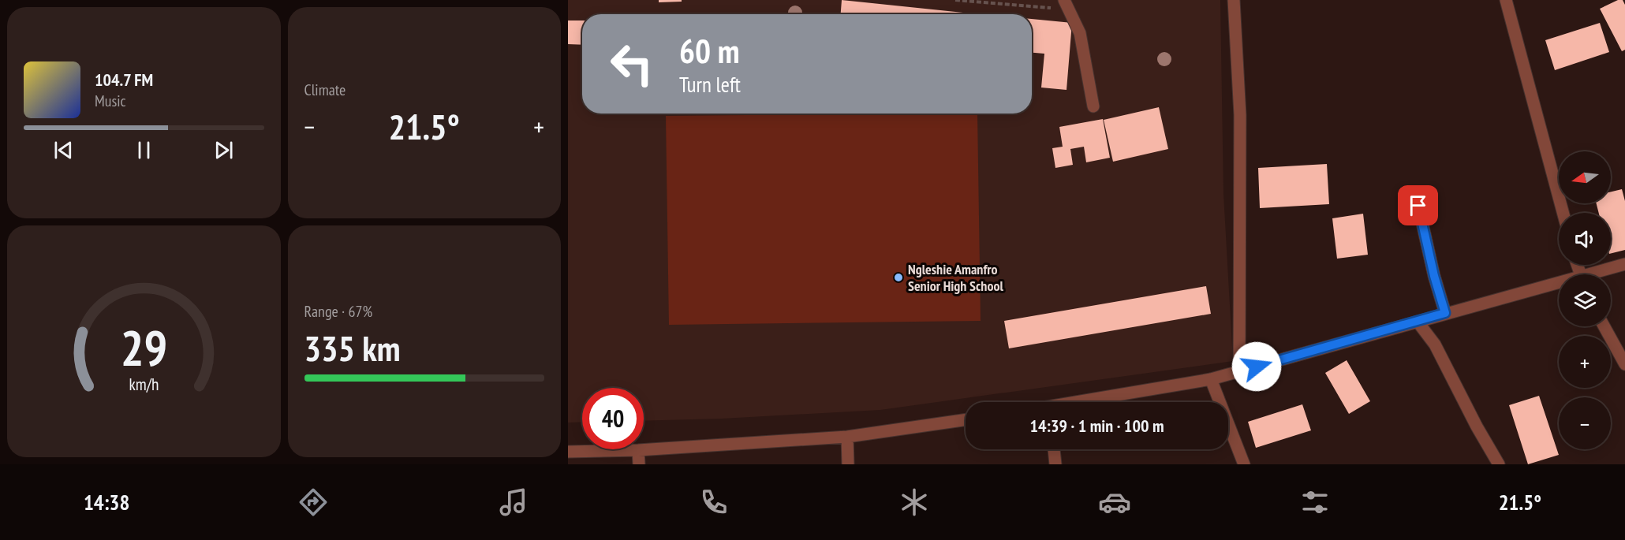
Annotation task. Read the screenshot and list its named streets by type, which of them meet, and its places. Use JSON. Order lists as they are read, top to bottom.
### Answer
{
  "places": ["Ngleshie Amanfro Senior High School"],
  "north": "left",
  "page": {
    "tile": [
      "Climate",
      ["Range · 67%", "335 km"]
    ],
    "turn": ["60 m", "Turn left"],
    "song": ["104.7 FM", "Music"],
    "heat": ["−", "21.5°", "+"],
    "map_buttons": ["+", "−"],
    "limit": "40",
    "trip": "14:39 · 1 min · 100 m",
    "tabs": ["14:38", "21.5°"],
    "gauge": ["29", "km/h"]
  }
}
